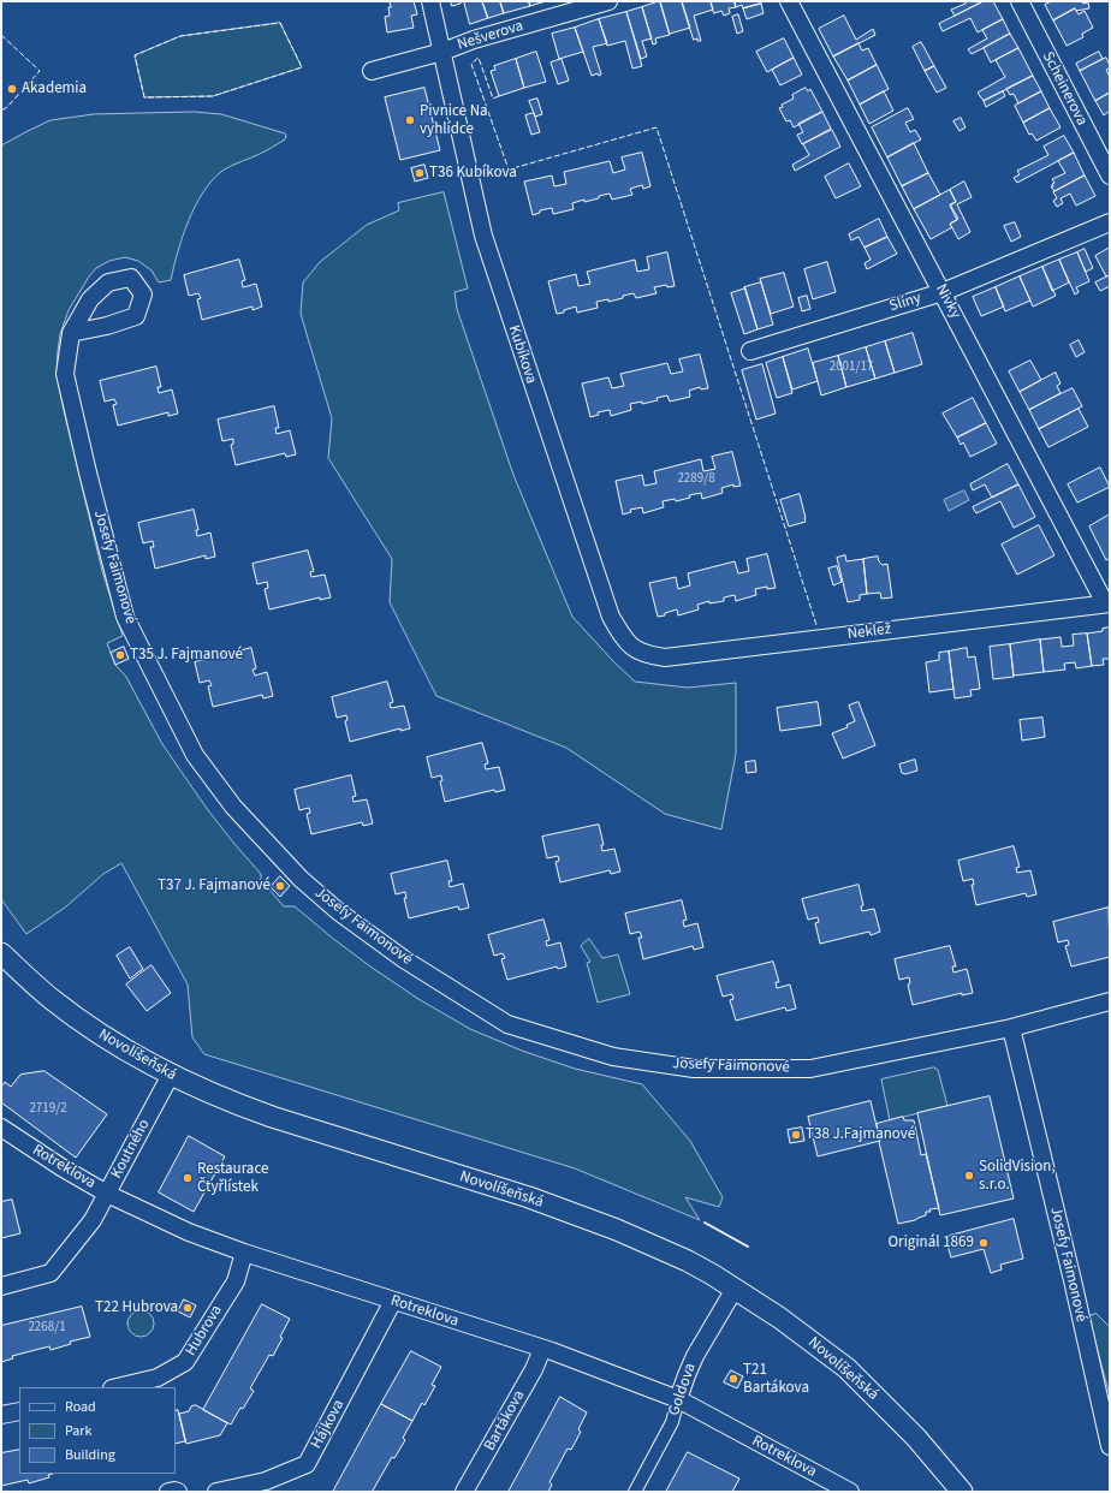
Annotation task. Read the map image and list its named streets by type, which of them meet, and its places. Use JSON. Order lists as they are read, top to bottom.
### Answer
{
  "streets": {
    "street": [
      "Nešverova",
      "Scheinerova",
      "Nivky",
      "Slíny",
      "Kubíkova",
      "Josefy Faimonové",
      "Neklež",
      "Novolíšeňská",
      "Koutného",
      "Rotreklova",
      "Hubrova",
      "Goldova",
      "Bartákova",
      "Hájkova"
    ]
  },
  "crossings": [
    ["Nešverova", "Kubíkova"],
    ["Nivky", "Slíny"],
    ["Nivky", "Neklež"],
    ["Kubíkova", "Neklež"],
    ["Novolíšeňská", "Koutného"],
    ["Novolíšeňská", "Goldova"],
    ["Koutného", "Rotreklova"],
    ["Rotreklova", "Hubrova"],
    ["Rotreklova", "Goldova"],
    ["Rotreklova", "Bartákova"],
    ["Rotreklova", "Hájkova"]
  ],
  "places": [
    "Akademia",
    "Pivnice Na vyhlídce",
    "T36 Kubíkova",
    "T35 J. Fajmanové",
    "T37 J. Fajmanové",
    "T38 J.Fajmanové",
    "SolidVision, s.r.o.",
    "Restaurace Čtyřlístek",
    "Originál 1869",
    "T22 Hubrova",
    "T21 Bartákova"
  ],
  "house_numbers": [
    "2001/17",
    "2289/8",
    "2719/2",
    "2268/1"
  ],
  "legend": ["Road", "Park", "Building"]
}
